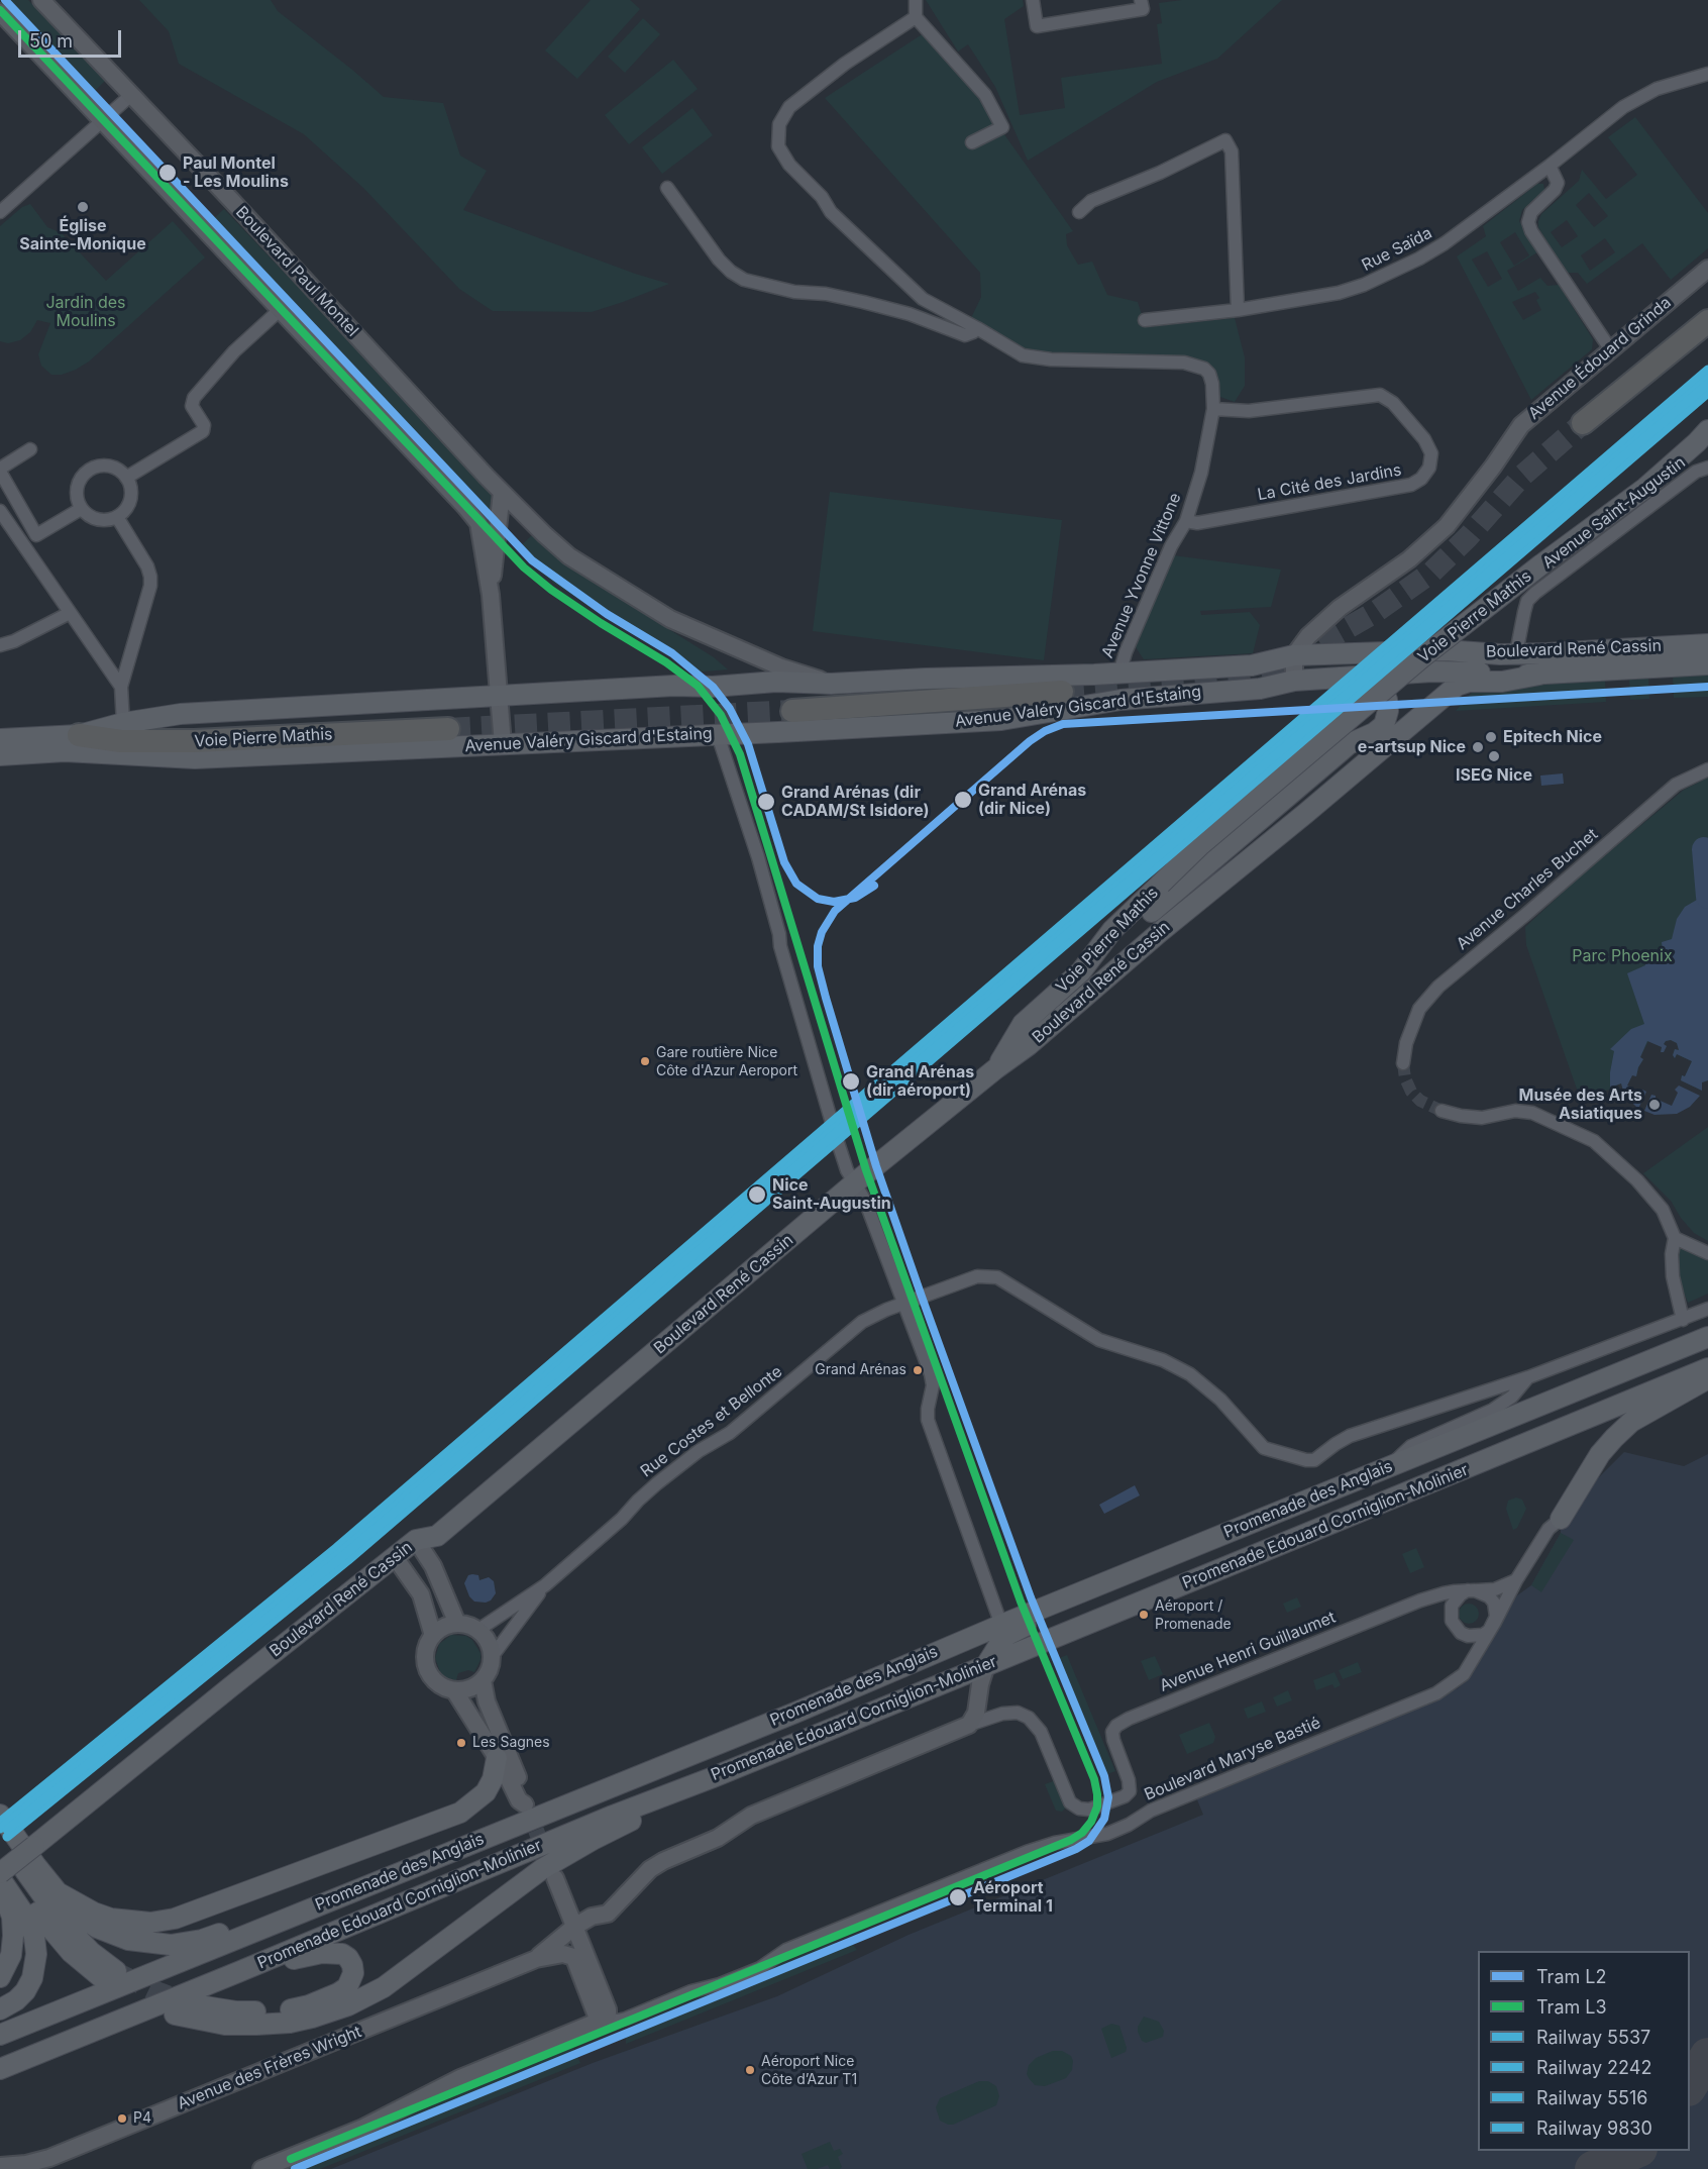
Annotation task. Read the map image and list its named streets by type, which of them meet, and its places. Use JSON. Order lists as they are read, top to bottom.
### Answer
{
  "streets": {
    "highway": ["Voie Pierre Mathis"],
    "main road": [
      "Boulevard Paul Montel",
      "Avenue Édouard Grinda",
      "Boulevard René Cassin",
      "Avenue Valéry Giscard d'Estaing",
      "Promenade des Anglais",
      "Promenade Edouard Corniglion-Molinier",
      "Avenue des Frères Wright"
    ],
    "street": [
      "Rue Saïda",
      "La Cité des Jardins",
      "Avenue Saint-Augustin",
      "Avenue Yvonne Vittone",
      "Avenue Charles Buchet",
      "Rue Costes et Bellonte",
      "Avenue Henri Guillaumet",
      "Boulevard Maryse Bastié"
    ]
  },
  "crossings": [
    ["Boulevard Paul Montel", "Avenue Valéry Giscard d'Estaing"],
    ["Avenue Édouard Grinda", "Boulevard René Cassin"],
    ["Avenue Édouard Grinda", "Avenue Valéry Giscard d'Estaing"],
    ["La Cité des Jardins", "Avenue Yvonne Vittone"],
    ["Avenue Saint-Augustin", "Boulevard René Cassin"],
    ["Avenue Yvonne Vittone", "Avenue Valéry Giscard d'Estaing"],
    ["Voie Pierre Mathis", "Boulevard René Cassin"],
    ["Voie Pierre Mathis", "Avenue Valéry Giscard d'Estaing"],
    ["Boulevard René Cassin", "Avenue Valéry Giscard d'Estaing"],
    ["Avenue Henri Guillaumet", "Boulevard Maryse Bastié"],
    ["Avenue Henri Guillaumet", "Avenue des Frères Wright"]
  ],
  "parks": ["Jardin des Moulins", "Parc Phoenix"],
  "places": [
    "Paul Montel - Les Moulins",
    "Église Sainte-Monique",
    "Epitech Nice",
    "e-artsup Nice",
    "ISEG Nice",
    "Grand Arénas (dir Nice)",
    "Grand Arénas (dir CADAM/St Isidore)",
    "Gare routière Nice Côte d'Azur Aeroport",
    "Grand Arénas (dir aéroport)",
    "Musée des Arts Asiatiques",
    "Nice Saint-Augustin",
    "Grand Arénas",
    "Aéroport / Promenade",
    "Les Sagnes",
    "Aéroport Terminal 1",
    "Aéroport Nice Côte d’Azur T1",
    "P4"
  ],
  "lines": [
    "tram line L2",
    "tram line L3",
    "rail line 5537",
    "rail line 2242",
    "rail line 9830",
    "rail line 5516"
  ],
  "legend": [
    "Tram L2",
    "Tram L3",
    "Railway 5537",
    "Railway 2242",
    "Railway 5516",
    "Railway 9830"
  ],
  "scale_bar": "50 m"
}
